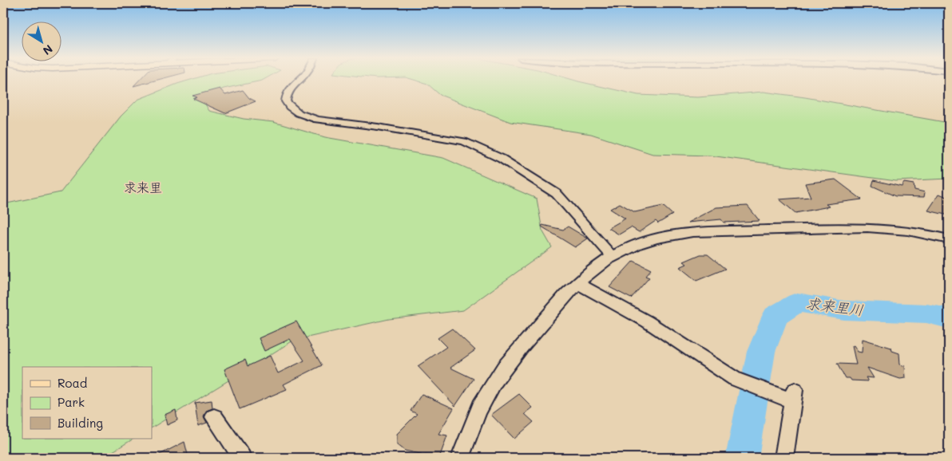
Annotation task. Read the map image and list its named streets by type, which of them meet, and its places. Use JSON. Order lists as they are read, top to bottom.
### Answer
{
  "districts": ["求来里"],
  "water": ["求来里川"],
  "legend": ["Road", "Park", "Building"],
  "north": "bottom right"
}
